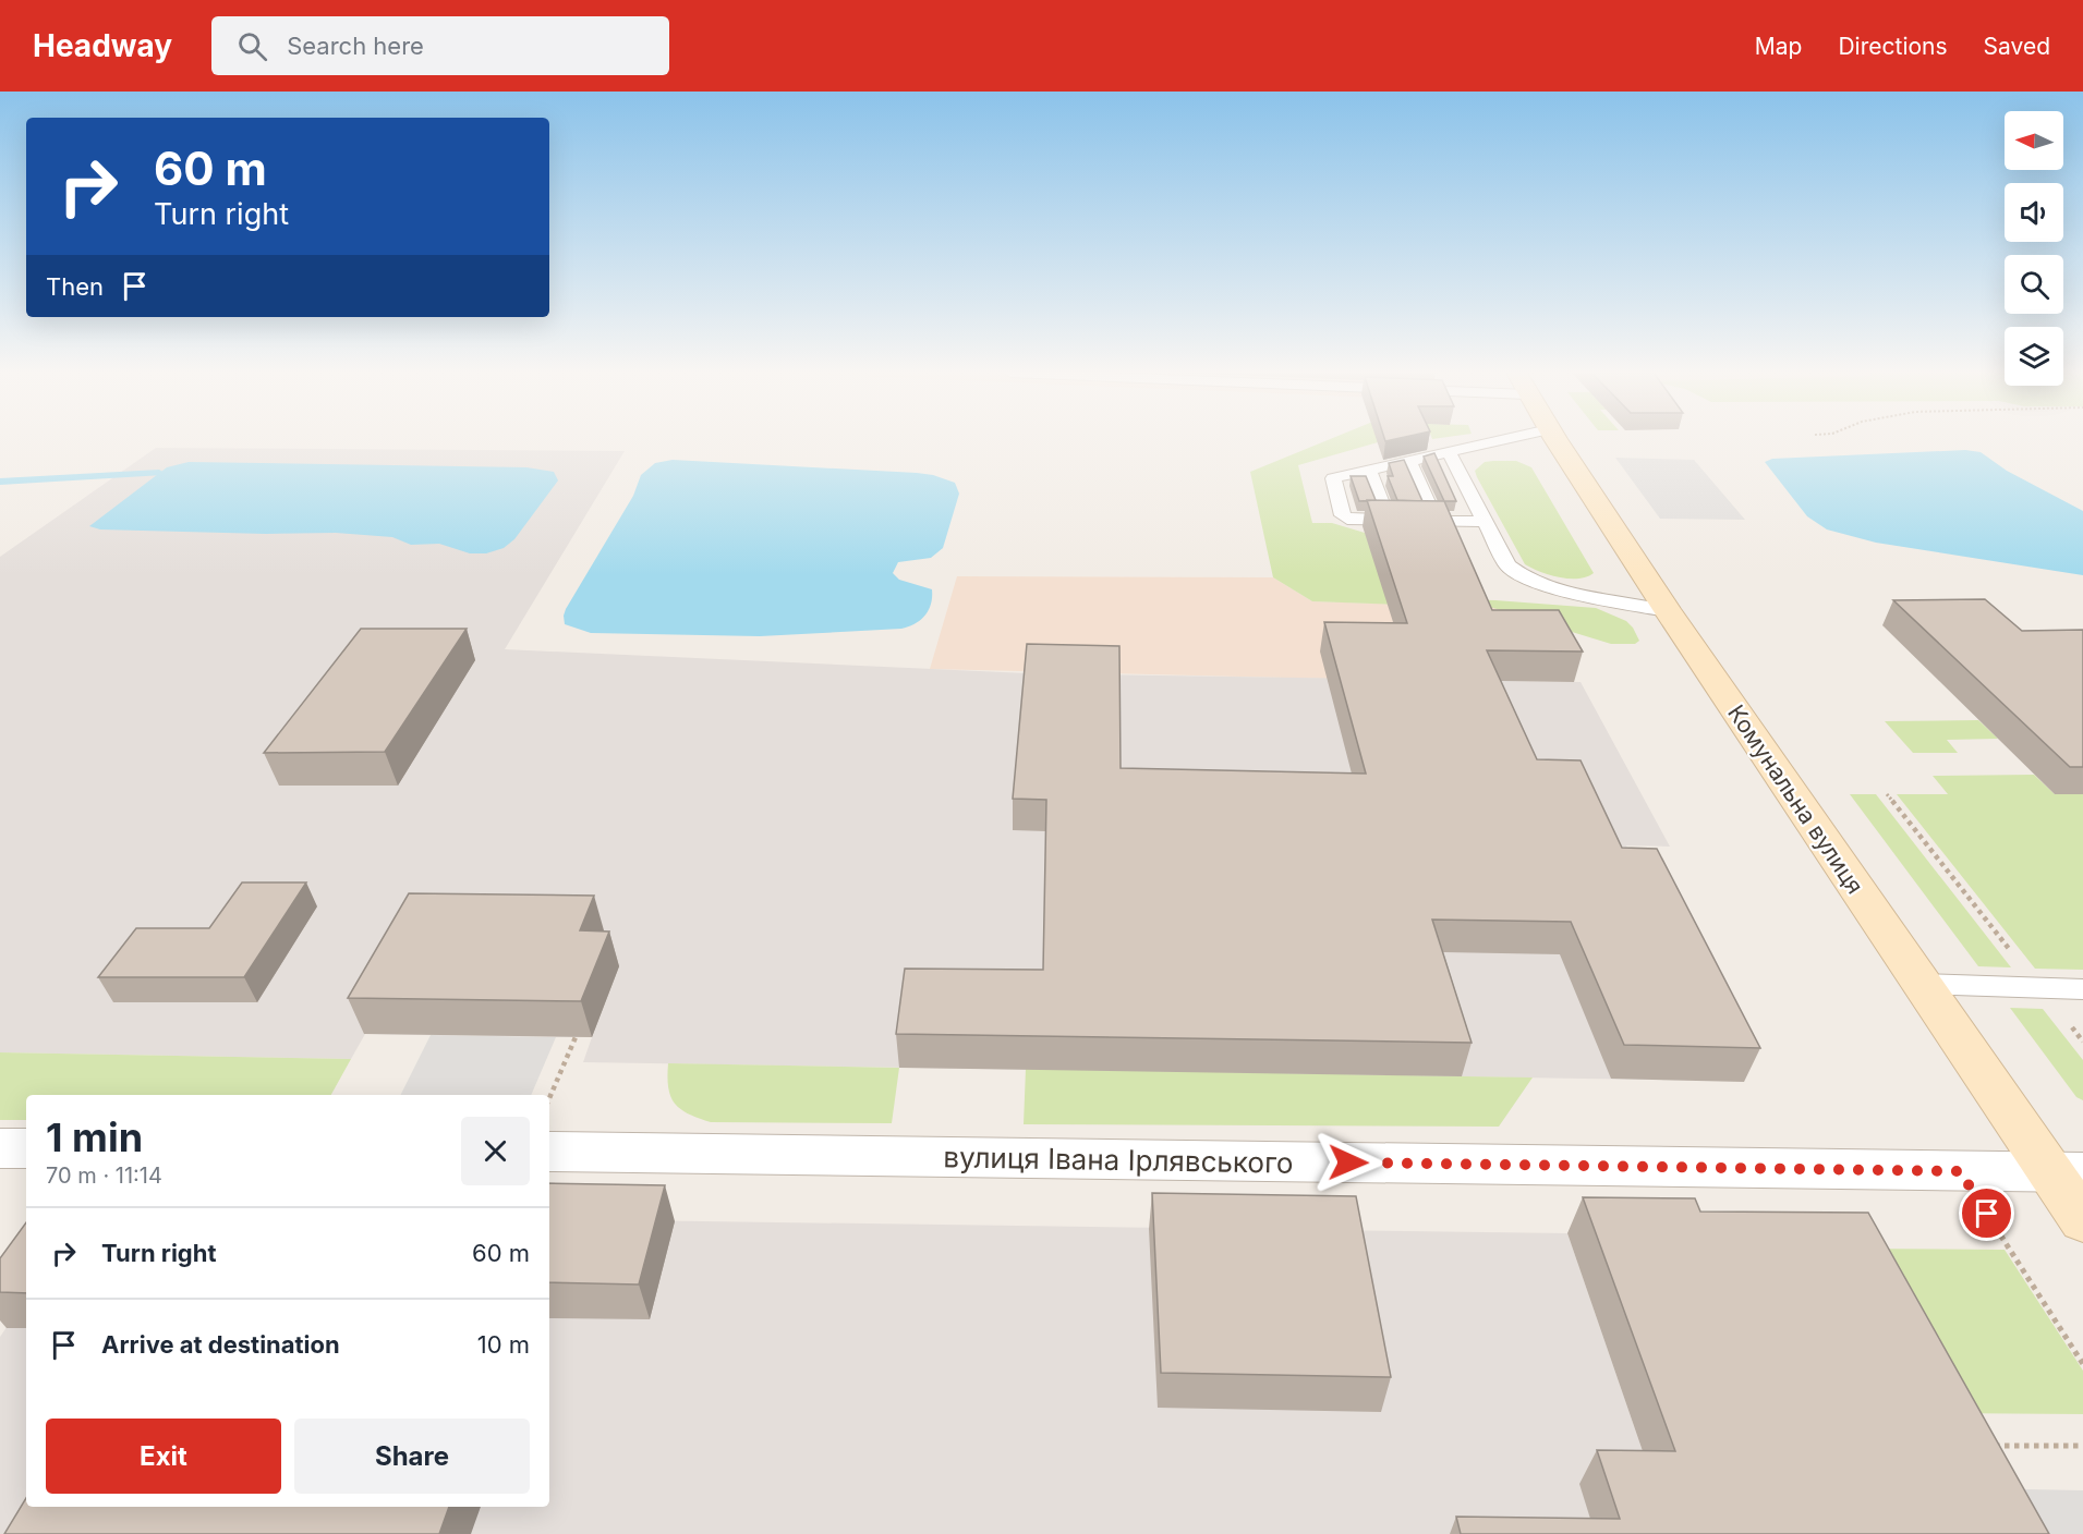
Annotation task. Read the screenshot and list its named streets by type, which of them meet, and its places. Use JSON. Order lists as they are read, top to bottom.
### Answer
{
  "streets": {
    "main road": ["Комунальна вулиця"],
    "street": ["вулиця Івана Ірлявського"]
  },
  "crossings": [
    ["Комунальна вулиця", "вулиця Івана Ірлявського"]
  ],
  "north": "left",
  "page": {
    "header": "Headway",
    "search": "Search here",
    "nav": ["Map", "Directions", "Saved"],
    "turn": ["60 m", "Turn right"],
    "then": "Then",
    "heading": ["1 min", "70 m · 11:14"],
    "list": [
      {
        "name": "Turn right",
        "value": "60 m"
      },
      {
        "name": "Arrive at destination",
        "value": "10 m"
      }
    ],
    "buttons": ["Exit", "Share"]
  }
}
